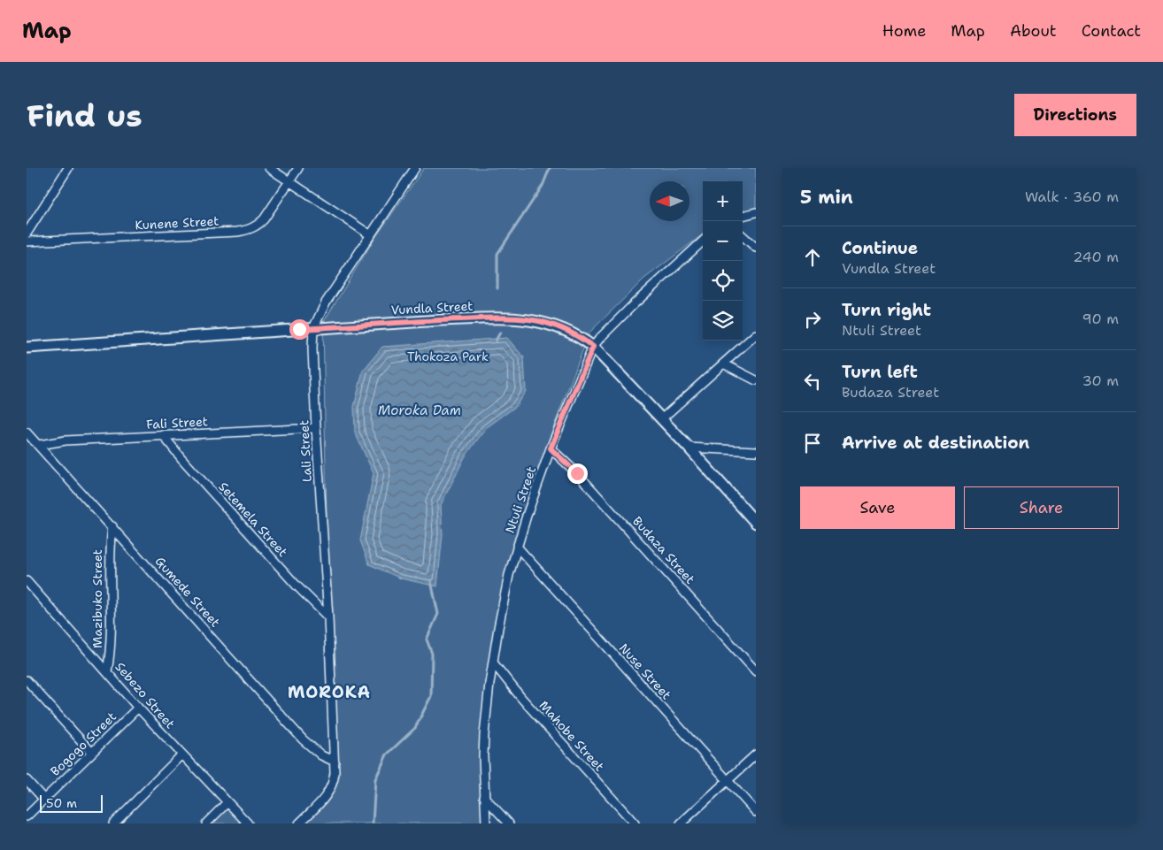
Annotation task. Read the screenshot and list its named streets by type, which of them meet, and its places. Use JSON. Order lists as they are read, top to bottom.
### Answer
{
  "streets": {
    "street": [
      "Kunene Street",
      "Vundla Street",
      "Fali Street",
      "Lali Street",
      "Ntuli Street",
      "Setemela Street",
      "Budaza Street",
      "Gumede Street",
      "Mazibuko Street",
      "Nuse Street",
      "Sebezo Street",
      "Mahobe Street",
      "Bogogo Street"
    ]
  },
  "crossings": [
    ["Vundla Street", "Lali Street"],
    ["Vundla Street", "Ntuli Street"],
    ["Fali Street", "Lali Street"],
    ["Fali Street", "Setemela Street"],
    ["Fali Street", "Gumede Street"],
    ["Lali Street", "Setemela Street"],
    ["Lali Street", "Gumede Street"],
    ["Ntuli Street", "Budaza Street"],
    ["Ntuli Street", "Nuse Street"],
    ["Ntuli Street", "Mahobe Street"],
    ["Gumede Street", "Mazibuko Street"],
    ["Mazibuko Street", "Sebezo Street"],
    ["Sebezo Street", "Bogogo Street"]
  ],
  "districts": ["MOROKA"],
  "water": ["Moroka Dam"],
  "parks": ["Thokoza Park"],
  "scale_bar": "50 m",
  "north": "left",
  "page": {
    "header": "Map",
    "nav": [
      "Home",
      "Map",
      "About",
      "Contact"
    ],
    "buttons": [
      "Directions",
      ["Save", "Share"]
    ],
    "title": "Find us",
    "heading": ["5 min", "Walk · 360 m"],
    "map_buttons": ["+", "−"],
    "list": [
      ["Continue", "Vundla Street", "240 m"],
      ["Turn right", "Ntuli Street", "90 m"],
      ["Turn left", "Budaza Street", "30 m"],
      "Arrive at destination"
    ],
    "scale": "50 m"
  }
}
